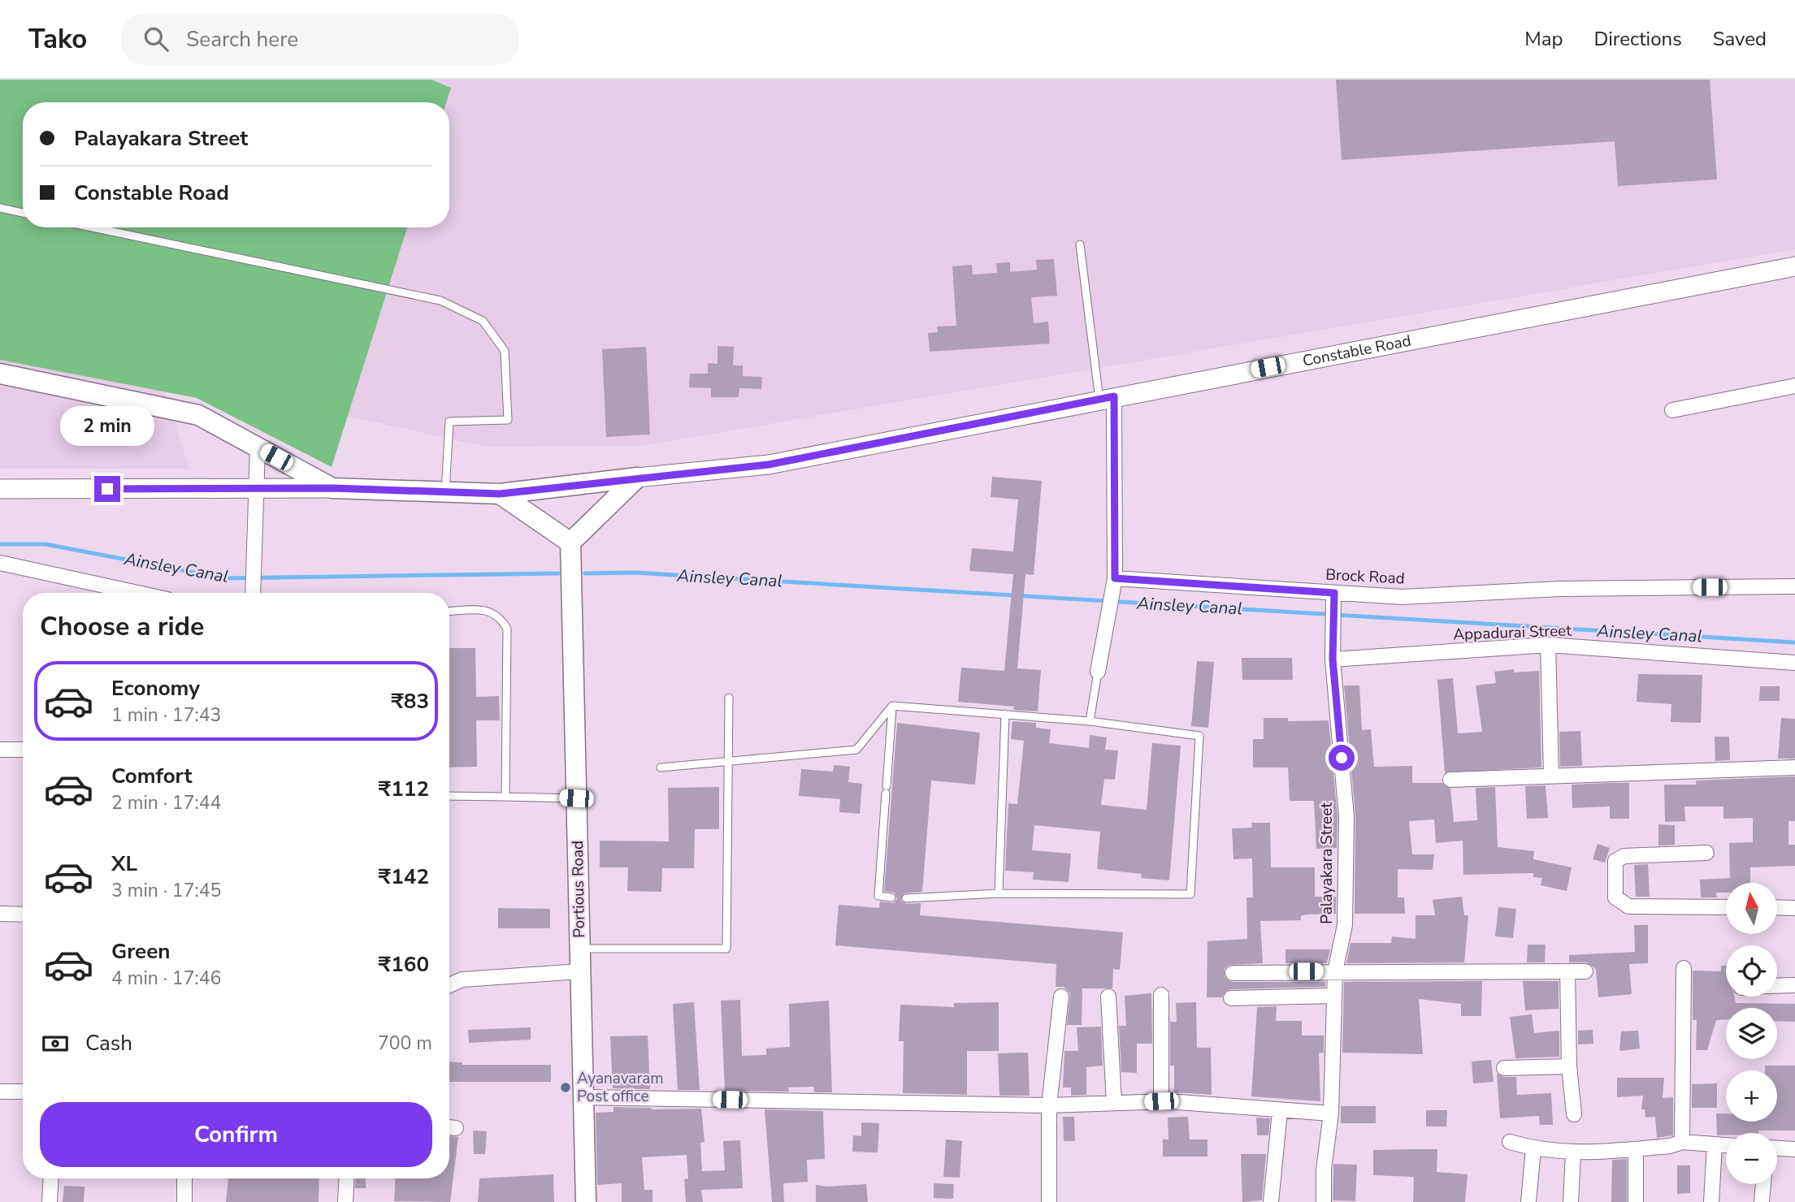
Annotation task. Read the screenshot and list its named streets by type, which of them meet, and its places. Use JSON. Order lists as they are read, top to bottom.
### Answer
{
  "streets": {
    "main road": ["Constable Road", "Portious Road"],
    "street": ["Brock Road", "Appadurai Street", "Palayakara Street"]
  },
  "crossings": [
    ["Brock Road", "Palayakara Street"],
    ["Appadurai Street", "Palayakara Street"]
  ],
  "water": ["Ainsley Canal"],
  "places": ["Ayanavaram Post office"],
  "north": "top",
  "page": {
    "header": "Tako",
    "search": "Search here",
    "nav": ["Map", "Directions", "Saved"],
    "banner": ["Palayakara Street", "Constable Road"],
    "bubble": "2 min",
    "heading": "Choose a ride",
    "list": [
      {
        "name": "Economy",
        "note": "1 min · 17:43",
        "value": "₹83"
      },
      {
        "name": "Comfort",
        "note": "2 min · 17:44",
        "value": "₹112"
      },
      {
        "name": "XL",
        "note": "3 min · 17:45",
        "value": "₹142"
      },
      {
        "name": "Green",
        "note": "4 min · 17:46",
        "value": "₹160"
      }
    ],
    "map_buttons": ["+", "−"],
    "pay": ["Cash", "700 m"],
    "buttons": "Confirm"
  }
}
